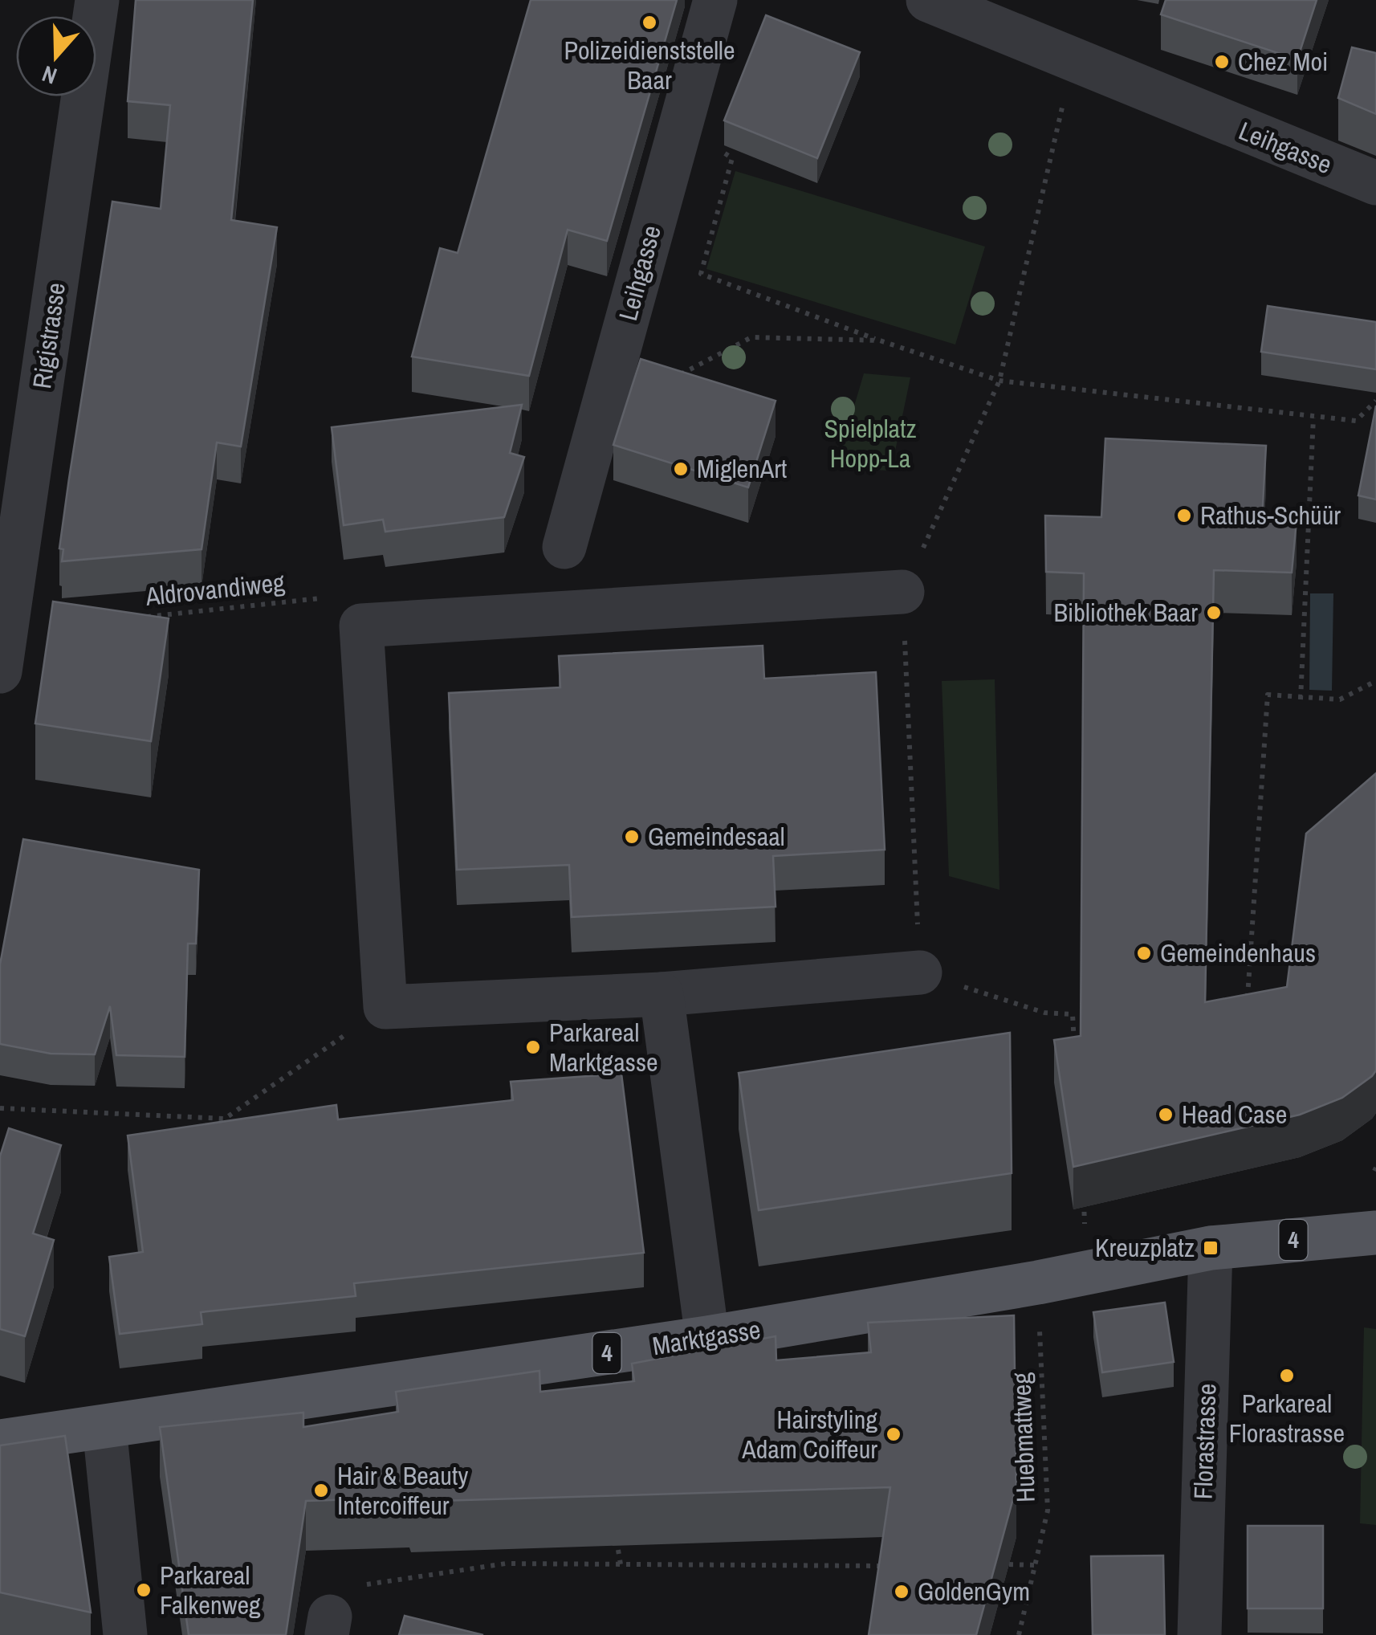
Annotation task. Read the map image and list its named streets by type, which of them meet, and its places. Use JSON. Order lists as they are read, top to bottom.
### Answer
{
  "streets": {
    "main road": ["4", "Marktgasse"],
    "street": ["Leihgasse", "Rigistrasse", "Florastrasse"],
    "path": ["Aldrovandiweg", "Huebmattweg"]
  },
  "crossings": [
    ["4", "Marktgasse"],
    ["4", "Florastrasse"],
    ["Marktgasse", "Huebmattweg"],
    ["Marktgasse", "Florastrasse"]
  ],
  "parks": ["Spielplatz Hopp-La"],
  "places": {
    "other": [
      "Polizeidienststelle Baar",
      "Chez Moi",
      "MiglenArt",
      "Rathus-Schüür",
      "Bibliothek Baar",
      "Gemeindesaal",
      "Gemeindenhaus",
      "Parkareal Marktgasse",
      "Head Case",
      "Parkareal Florastrasse",
      "Hairstyling Adam Coiffeur",
      "Hair & Beauty Intercoiffeur",
      "Parkareal Falkenweg",
      "GoldenGym"
    ],
    "transit": ["Kreuzplatz"]
  },
  "north": "bottom"
}
